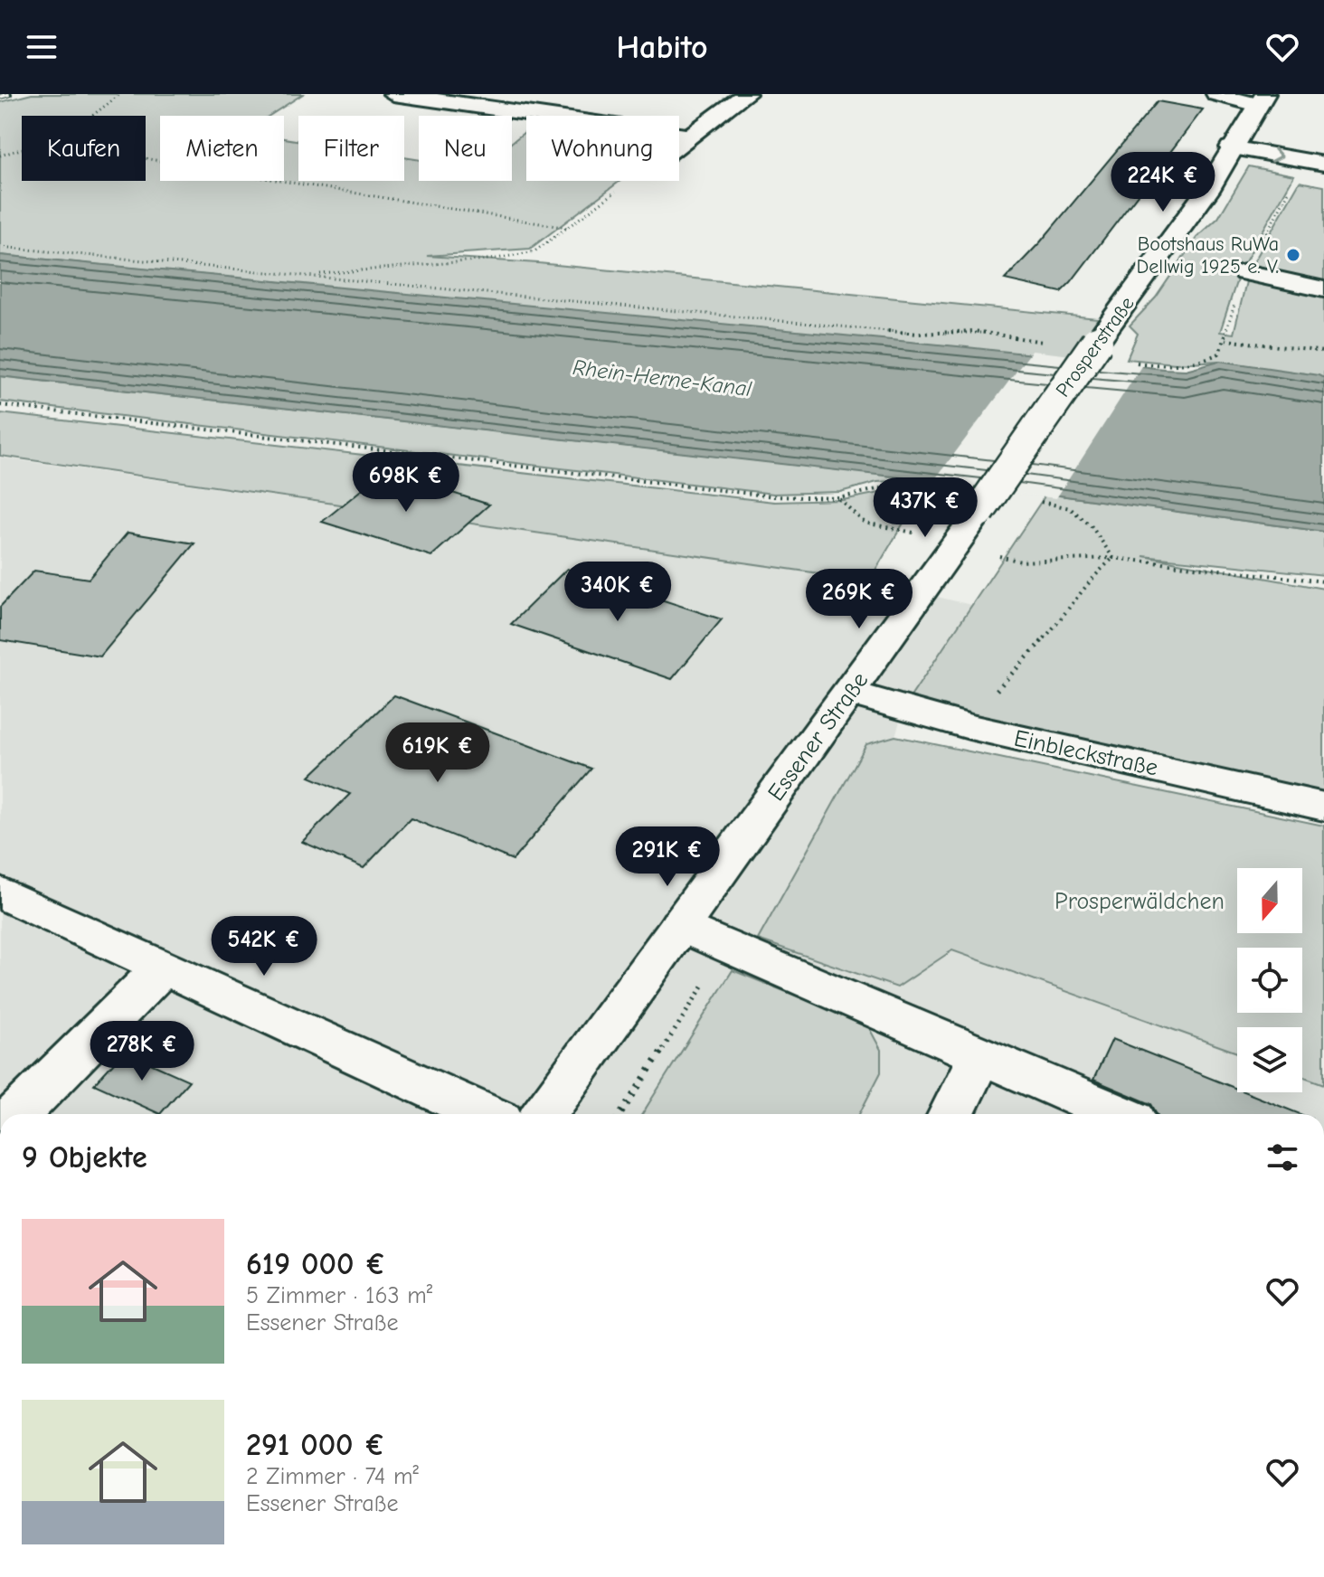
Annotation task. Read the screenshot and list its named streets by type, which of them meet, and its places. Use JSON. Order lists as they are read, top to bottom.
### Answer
{
  "streets": {
    "main road": ["Prosperstraße", "Essener Straße", "Einbleckstraße"]
  },
  "crossings": [
    ["Prosperstraße", "Essener Straße"],
    ["Essener Straße", "Einbleckstraße"]
  ],
  "water": ["Rhein-Herne-Kanal"],
  "parks": ["Prosperwäldchen"],
  "places": ["Bootshaus RuWa Dellwig 1925 e. V."],
  "north": "bottom",
  "page": {
    "header": "Habito",
    "chip": [
      "Kaufen",
      "Mieten",
      "Filter",
      "Neu",
      "Wohnung"
    ],
    "price": [
      "224K €",
      "698K €",
      "437K €",
      "340K €",
      "269K €",
      "619K €",
      "291K €",
      "542K €",
      "278K €"
    ],
    "heading": "9 Objekte",
    "list": [
      {
        "name": "619 000 €",
        "note": "5 Zimmer · 163 m² · Essener Straße"
      },
      {
        "name": "291 000 €",
        "note": "2 Zimmer · 74 m² · Essener Straße"
      }
    ]
  }
}
